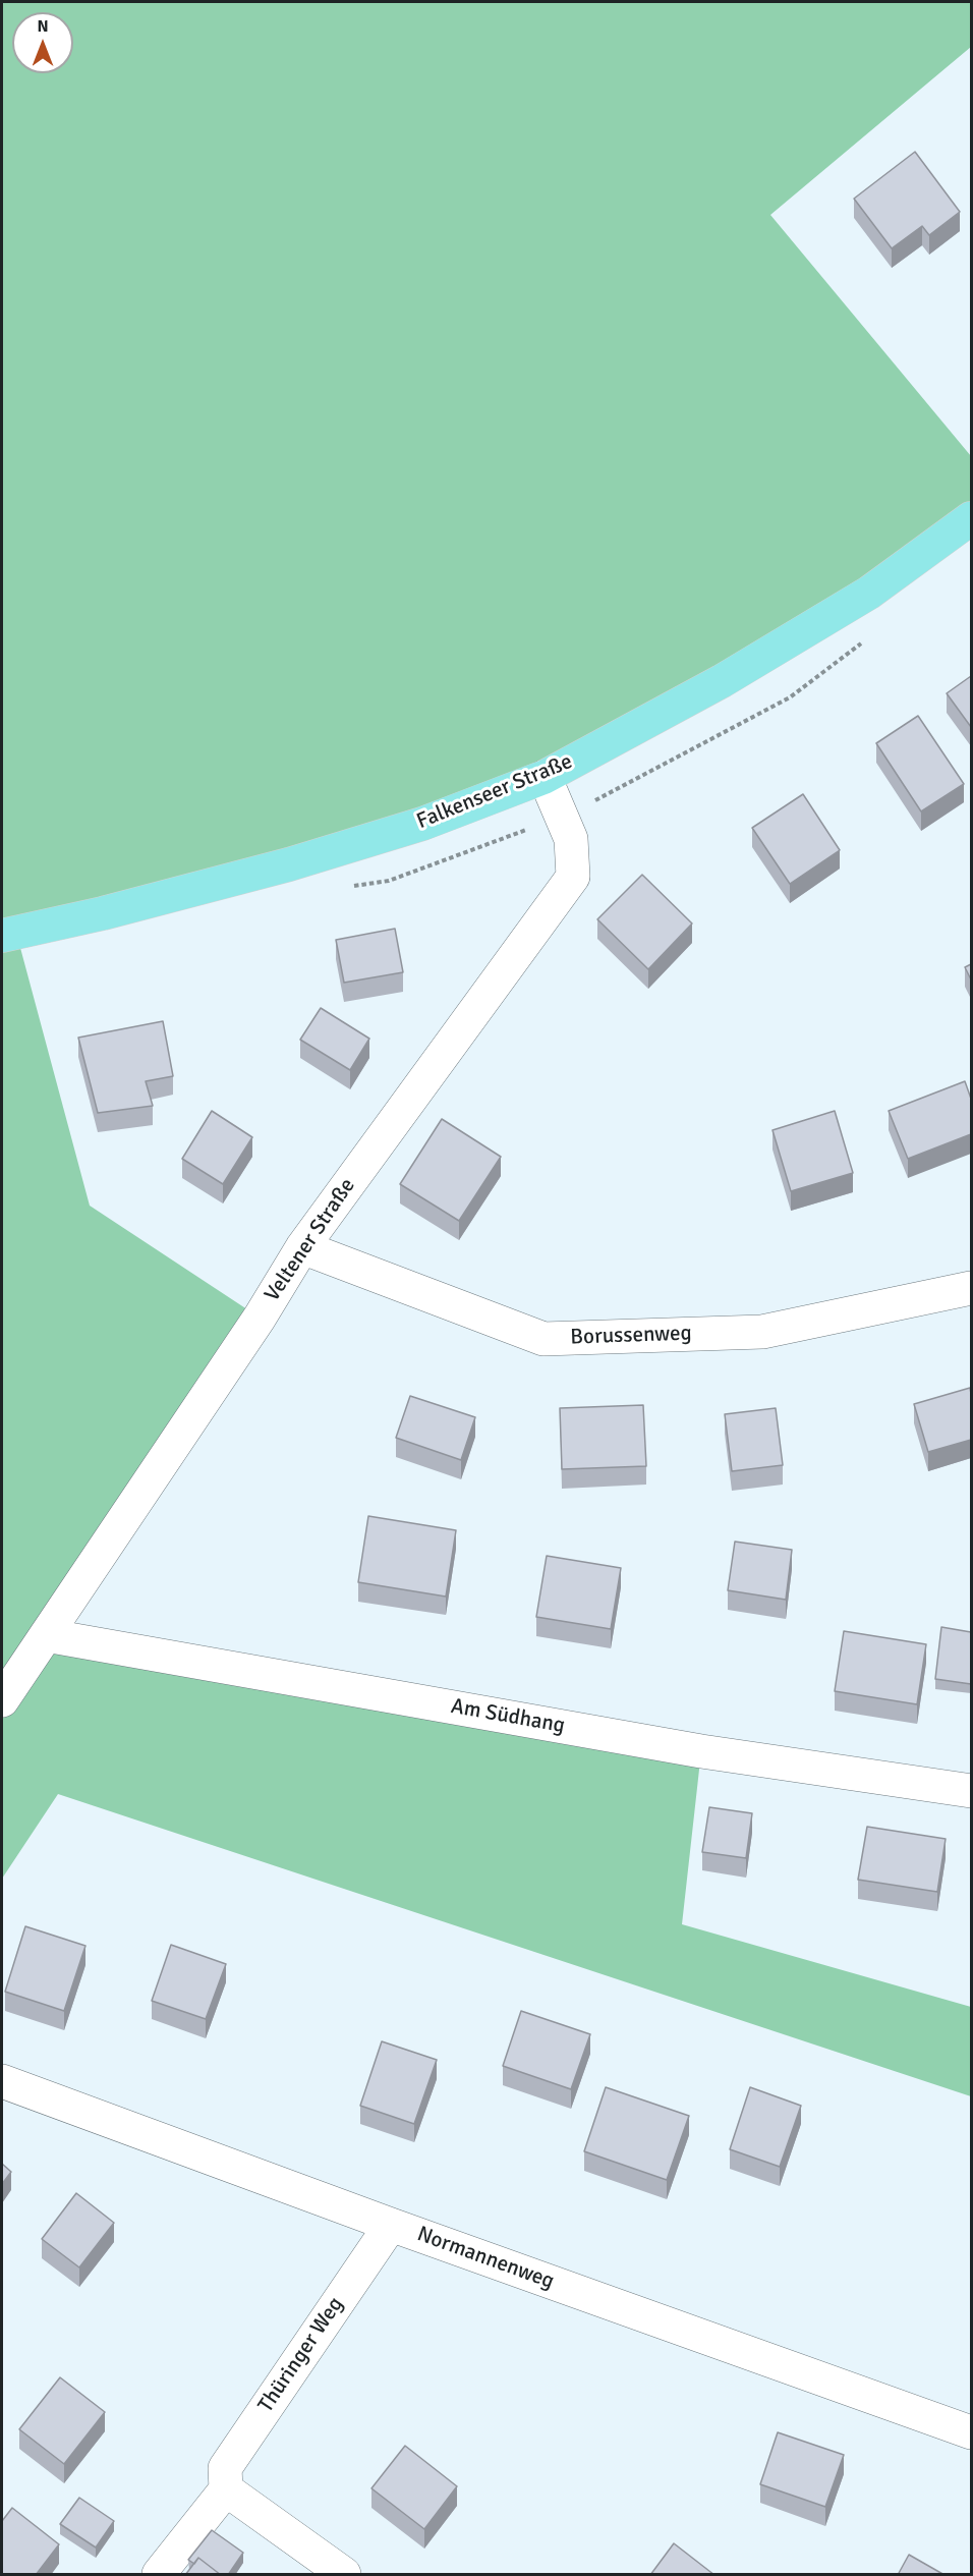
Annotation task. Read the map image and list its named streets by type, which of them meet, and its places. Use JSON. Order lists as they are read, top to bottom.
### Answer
{
  "streets": {
    "main road": ["Falkenseer Straße"],
    "street": [
      "Veltener Straße",
      "Borussenweg",
      "Am Südhang",
      "Normannenweg",
      "Thüringer Weg"
    ]
  },
  "crossings": [
    ["Falkenseer Straße", "Veltener Straße"],
    ["Veltener Straße", "Borussenweg"],
    ["Veltener Straße", "Am Südhang"],
    ["Normannenweg", "Thüringer Weg"]
  ],
  "north": "top"
}
